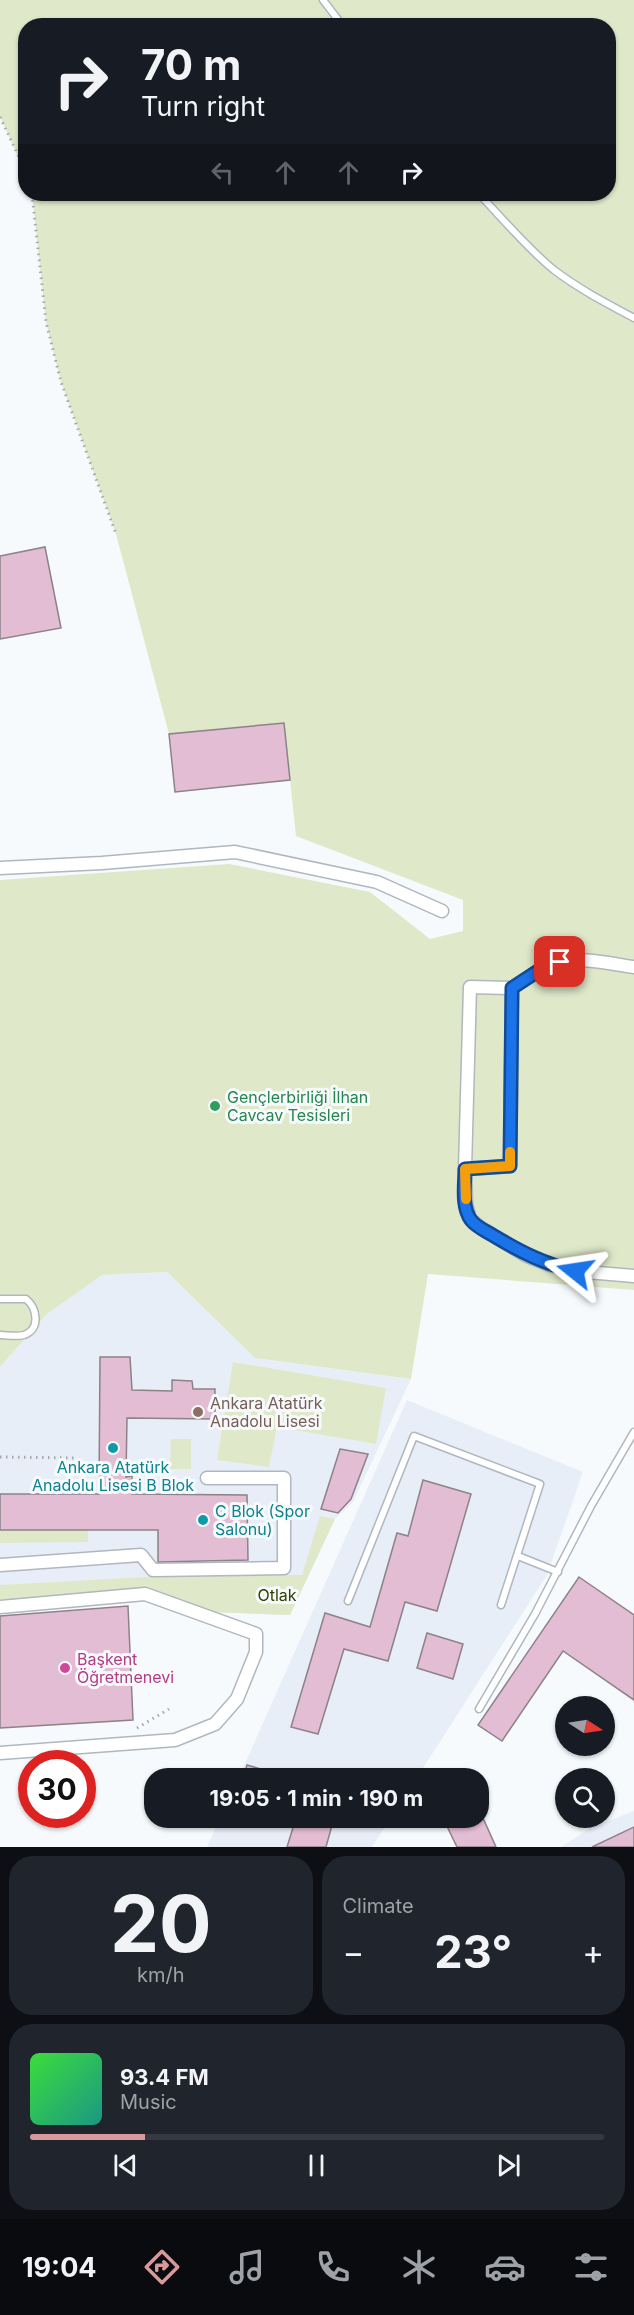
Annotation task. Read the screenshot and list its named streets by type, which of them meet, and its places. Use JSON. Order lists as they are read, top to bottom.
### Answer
{
  "parks": ["Otlak"],
  "places": [
    "Gençlerbirliği İlhan Cavcav Tesisleri",
    "Ankara Atatürk Anadolu Lisesi",
    "Ankara Atatürk Anadolu Lisesi B Blok",
    "C Blok (Spor Salonu)",
    "Başkent Öğretmenevi"
  ],
  "north": "right",
  "page": {
    "turn": ["70 m", "Turn right"],
    "limit": "30",
    "trip": "19:05 · 1 min · 190 m",
    "tile": [
      ["20", "km/h"],
      "Climate"
    ],
    "heat": ["−", "23°", "+"],
    "song": ["93.4 FM", "Music"],
    "tabs": "19:04"
  }
}
